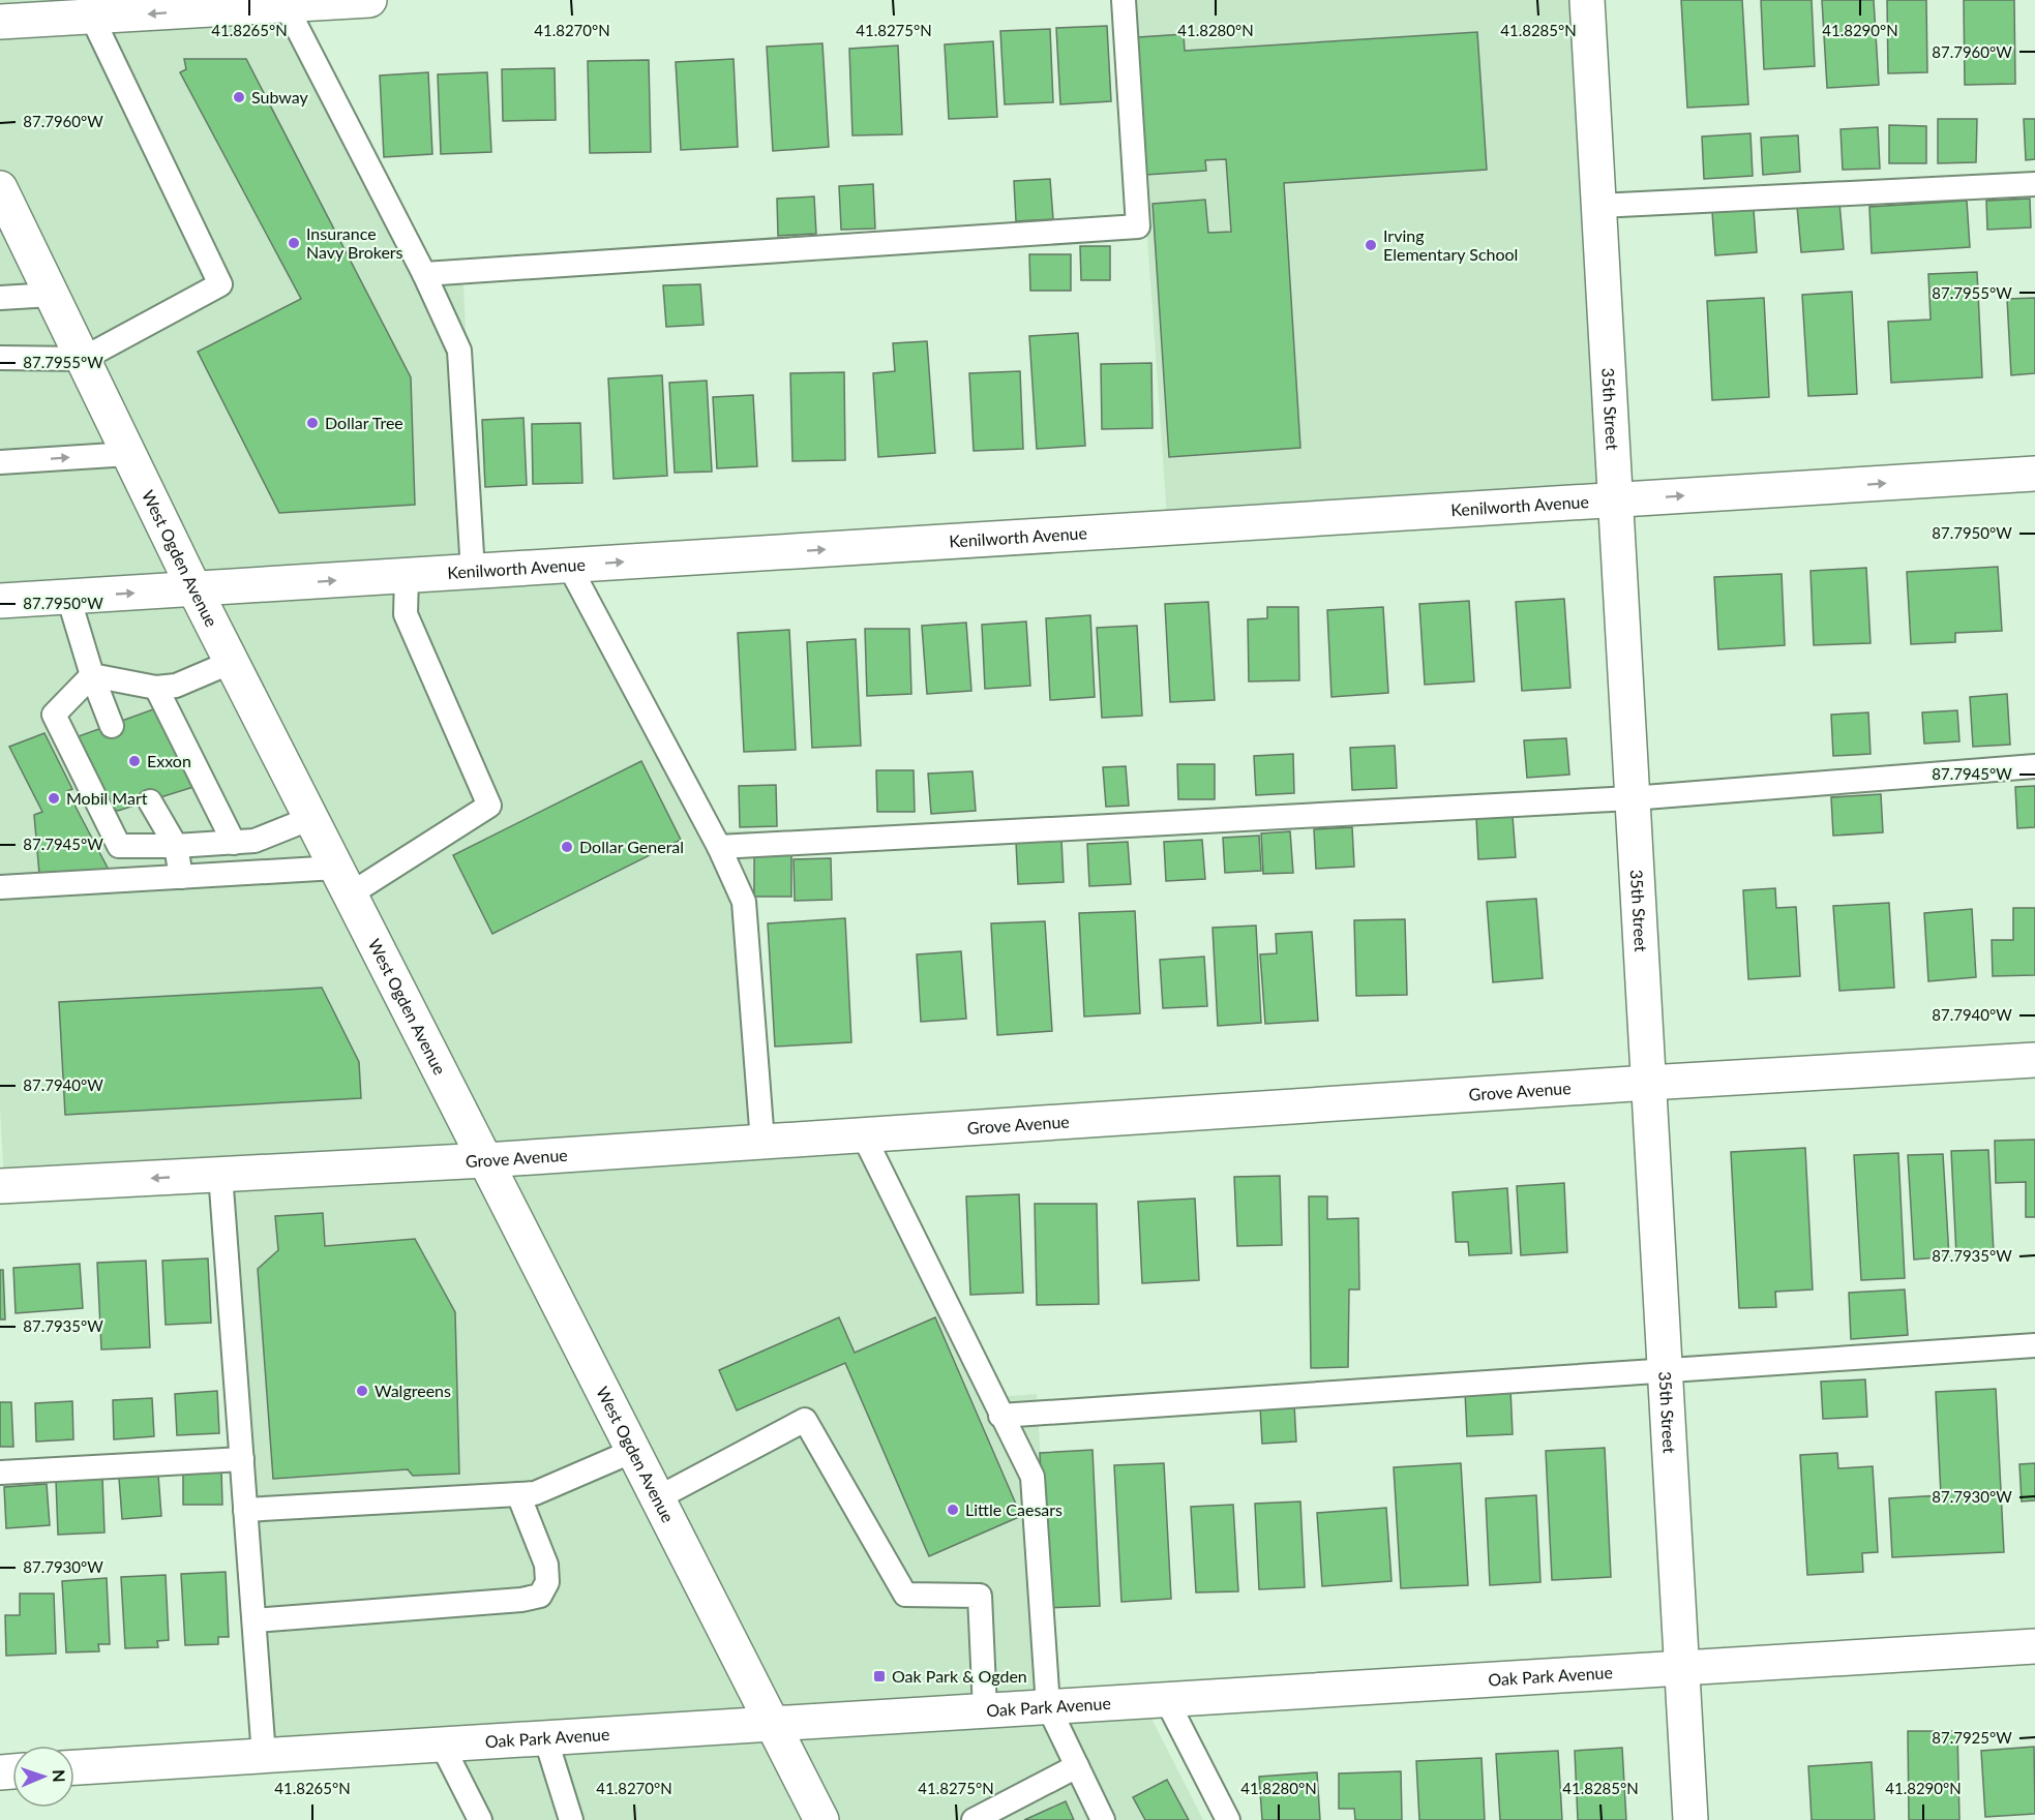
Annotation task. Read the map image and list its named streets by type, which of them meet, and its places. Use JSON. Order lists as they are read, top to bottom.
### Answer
{
  "streets": {
    "street": [
      "35th Street",
      "Kenilworth Avenue",
      "West Ogden Avenue",
      "Grove Avenue",
      "Oak Park Avenue"
    ]
  },
  "crossings": [
    ["35th Street", "Kenilworth Avenue"],
    ["35th Street", "Grove Avenue"],
    ["35th Street", "Oak Park Avenue"],
    ["Kenilworth Avenue", "West Ogden Avenue"],
    ["West Ogden Avenue", "Grove Avenue"],
    ["West Ogden Avenue", "Oak Park Avenue"]
  ],
  "one_way": ["Kenilworth Avenue"],
  "places": {
    "other": [
      "Subway",
      "Insurance Navy Brokers",
      "Irving Elementary School",
      "Dollar Tree",
      "Exxon",
      "Mobil Mart",
      "Dollar General",
      "Walgreens",
      "Little Caesars"
    ],
    "transit": ["Oak Park & Ogden"]
  },
  "north": "right",
  "coordinates": [
    "41.8265°N",
    "41.8270°N",
    "41.8275°N",
    "41.8280°N",
    "41.8285°N",
    "41.8290°N",
    "87.7960°W",
    "87.7955°W",
    "87.7950°W",
    "87.7945°W",
    "87.7940°W",
    "87.7935°W",
    "87.7930°W",
    "87.7925°W"
  ]
}
